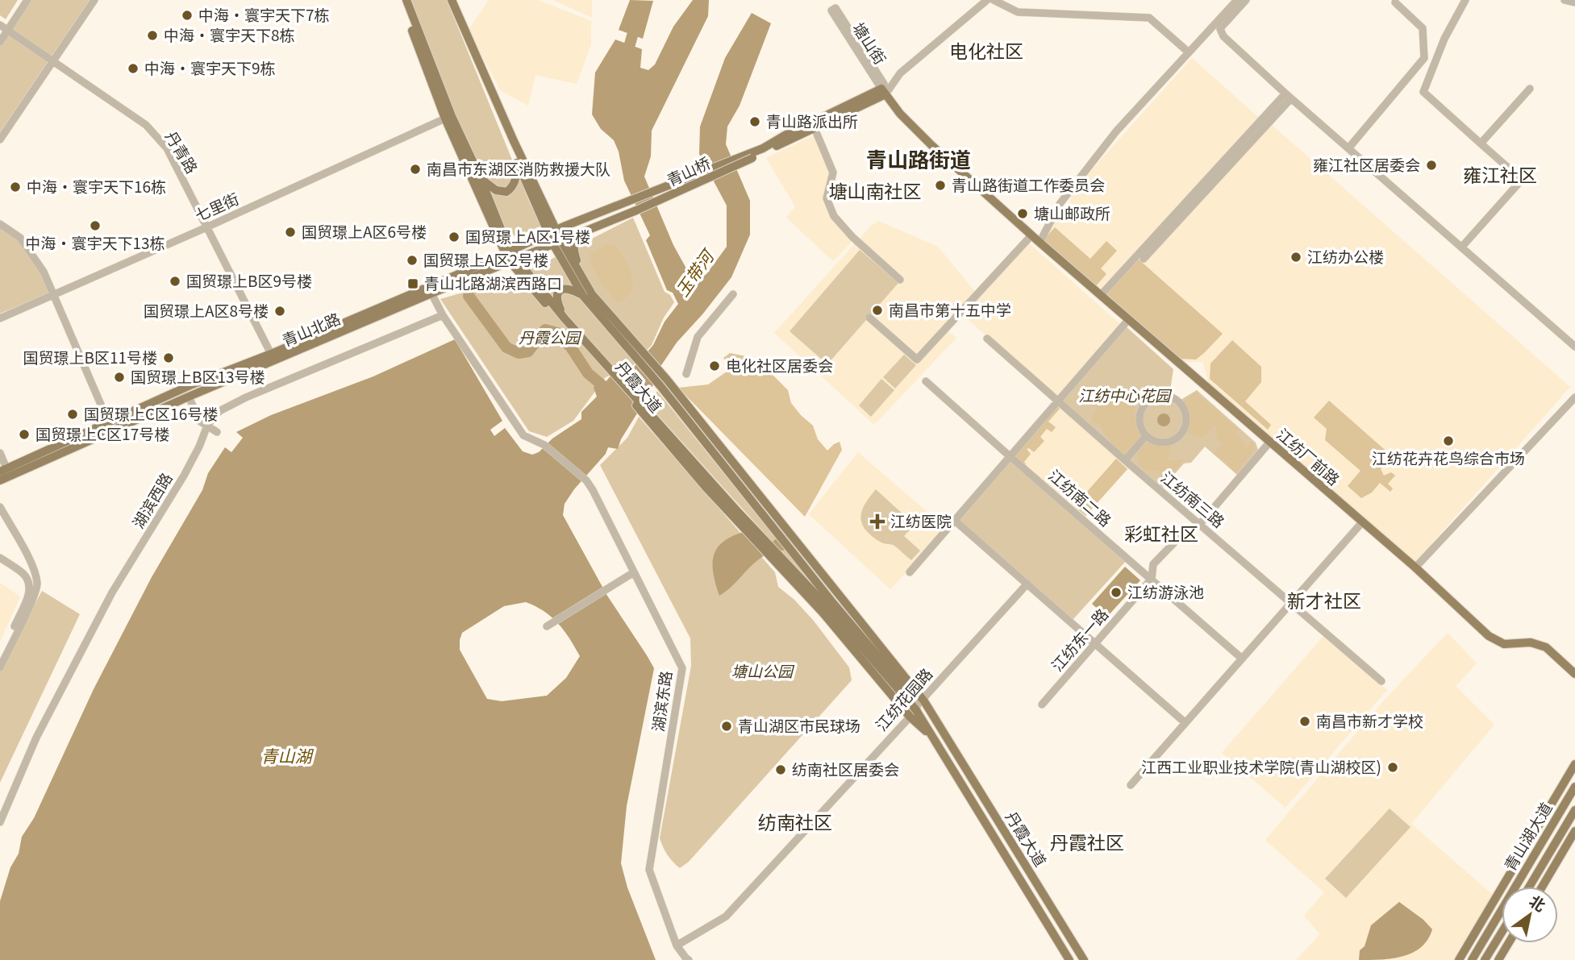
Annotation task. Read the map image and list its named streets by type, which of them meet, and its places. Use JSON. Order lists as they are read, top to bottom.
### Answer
{
  "streets": {
    "main road": [
      "塘山街",
      "青山桥",
      "青山北路",
      "丹霞大道",
      "江纺厂前路",
      "青山湖大道"
    ],
    "street": [
      "丹青路",
      "七里街",
      "江纺南二路",
      "江纺南三路",
      "湖滨西路",
      "江纺东一路",
      "江纺花园路",
      "湖滨东路"
    ]
  },
  "crossings": [
    ["塘山街", "江纺厂前路"],
    ["丹青路", "七里街"],
    ["丹青路", "青山北路"],
    ["青山桥", "青山北路"],
    ["七里街", "丹霞大道"],
    ["青山北路", "丹霞大道"],
    ["丹霞大道", "江纺花园路"],
    ["江纺厂前路", "江纺东一路"],
    ["江纺南二路", "江纺东一路"],
    ["江纺南三路", "江纺东一路"],
    ["湖滨西路", "湖滨东路"],
    ["江纺花园路", "湖滨东路"]
  ],
  "districts": [
    "电化社区",
    "青山路街道",
    "雍江社区",
    "塘山南社区",
    "彩虹社区",
    "新才社区",
    "纺南社区",
    "丹霞社区"
  ],
  "water": ["玉带河", "青山湖"],
  "parks": ["丹霞公园", "江纺中心花园", "塘山公园"],
  "places": {
    "other": [
      "中海·寰宇天下7栋",
      "中海·寰宇天下8栋",
      "中海·寰宇天下9栋",
      "青山路派出所",
      "雍江社区居委会",
      "南昌市东湖区消防救援大队",
      "青山路街道工作委员会",
      "中海·寰宇天下16栋",
      "塘山邮政所",
      "中海·寰宇天下13栋",
      "国贸璟上A区6号楼",
      "国贸璟上A区1号楼",
      "江纺办公楼",
      "国贸璟上A区2号楼",
      "国贸璟上B区9号楼",
      "南昌市第十五中学",
      "国贸璟上A区8号楼",
      "国贸璟上B区11号楼",
      "电化社区居委会",
      "国贸璟上B区13号楼",
      "国贸璟上C区16号楼",
      "国贸璟上C区17号楼",
      "江纺花卉花鸟综合市场",
      "江纺游泳池",
      "南昌市新才学校",
      "青山湖区市民球场",
      "江西工业职业技术学院(青山湖校区)",
      "纺南社区居委会"
    ],
    "transit": ["青山北路湖滨西路口"],
    "health": ["江纺医院"]
  },
  "north": "top right"
}
